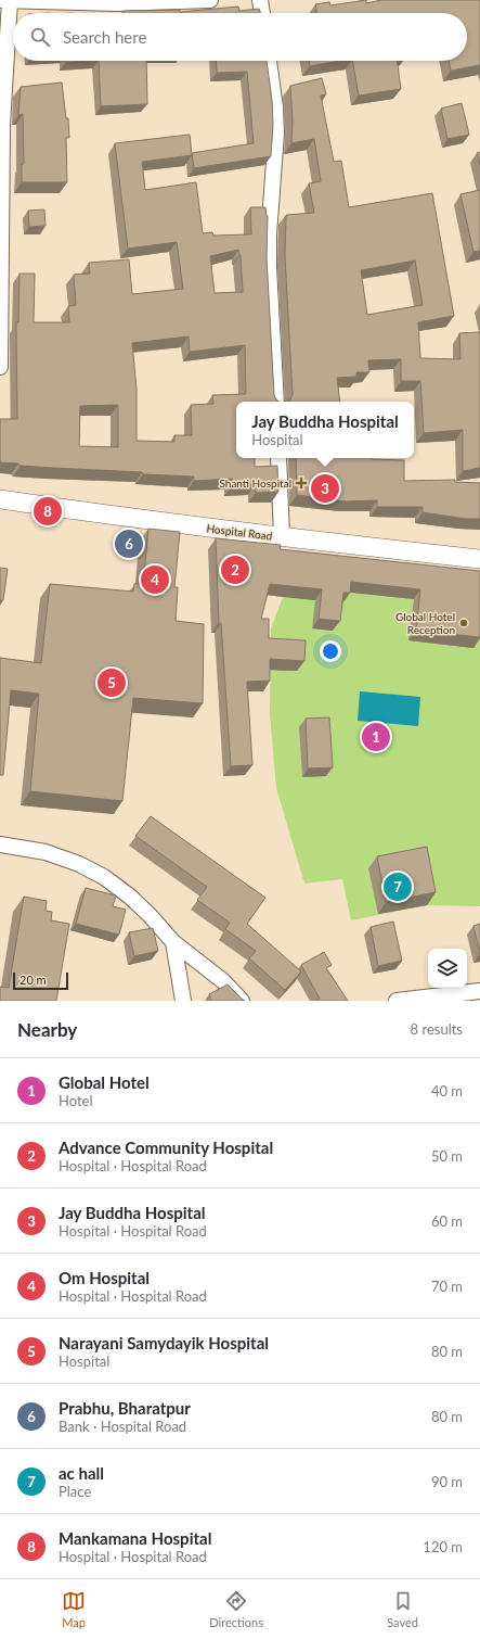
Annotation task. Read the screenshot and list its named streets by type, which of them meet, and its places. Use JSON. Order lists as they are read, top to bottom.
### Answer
{
  "streets": {
    "street": ["Hospital Road"]
  },
  "places": {
    "health": ["Shanti Hospital"],
    "other": ["Global Hotel Reception"]
  },
  "scale_bar": "20 m",
  "page": {
    "search": "Search here",
    "popup": ["Jay Buddha Hospital", "Hospital"],
    "pins": [
      "3",
      "8",
      "6",
      "2",
      "4",
      "5",
      "1",
      "7"
    ],
    "scale": "20 m",
    "heading": ["Nearby", "8 results"],
    "list": [
      {
        "mark": "1",
        "name": "Global Hotel",
        "note": "Hotel",
        "value": "40 m"
      },
      {
        "mark": "2",
        "name": "Advance Community Hospital",
        "note": "Hospital · Hospital Road",
        "value": "50 m"
      },
      {
        "mark": "3",
        "name": "Jay Buddha Hospital",
        "note": "Hospital · Hospital Road",
        "value": "60 m"
      },
      {
        "mark": "4",
        "name": "Om Hospital",
        "note": "Hospital · Hospital Road",
        "value": "70 m"
      },
      {
        "mark": "5",
        "name": "Narayani Samydayik Hospital",
        "note": "Hospital",
        "value": "80 m"
      },
      {
        "mark": "6",
        "name": "Prabhu, Bharatpur",
        "note": "Bank · Hospital Road",
        "value": "80 m"
      },
      {
        "mark": "7",
        "name": "ac hall",
        "note": "Place",
        "value": "90 m"
      },
      {
        "mark": "8",
        "name": "Mankamana Hospital",
        "note": "Hospital · Hospital Road",
        "value": "120 m"
      }
    ],
    "nav": ["Map", "Directions", "Saved"]
  }
}
